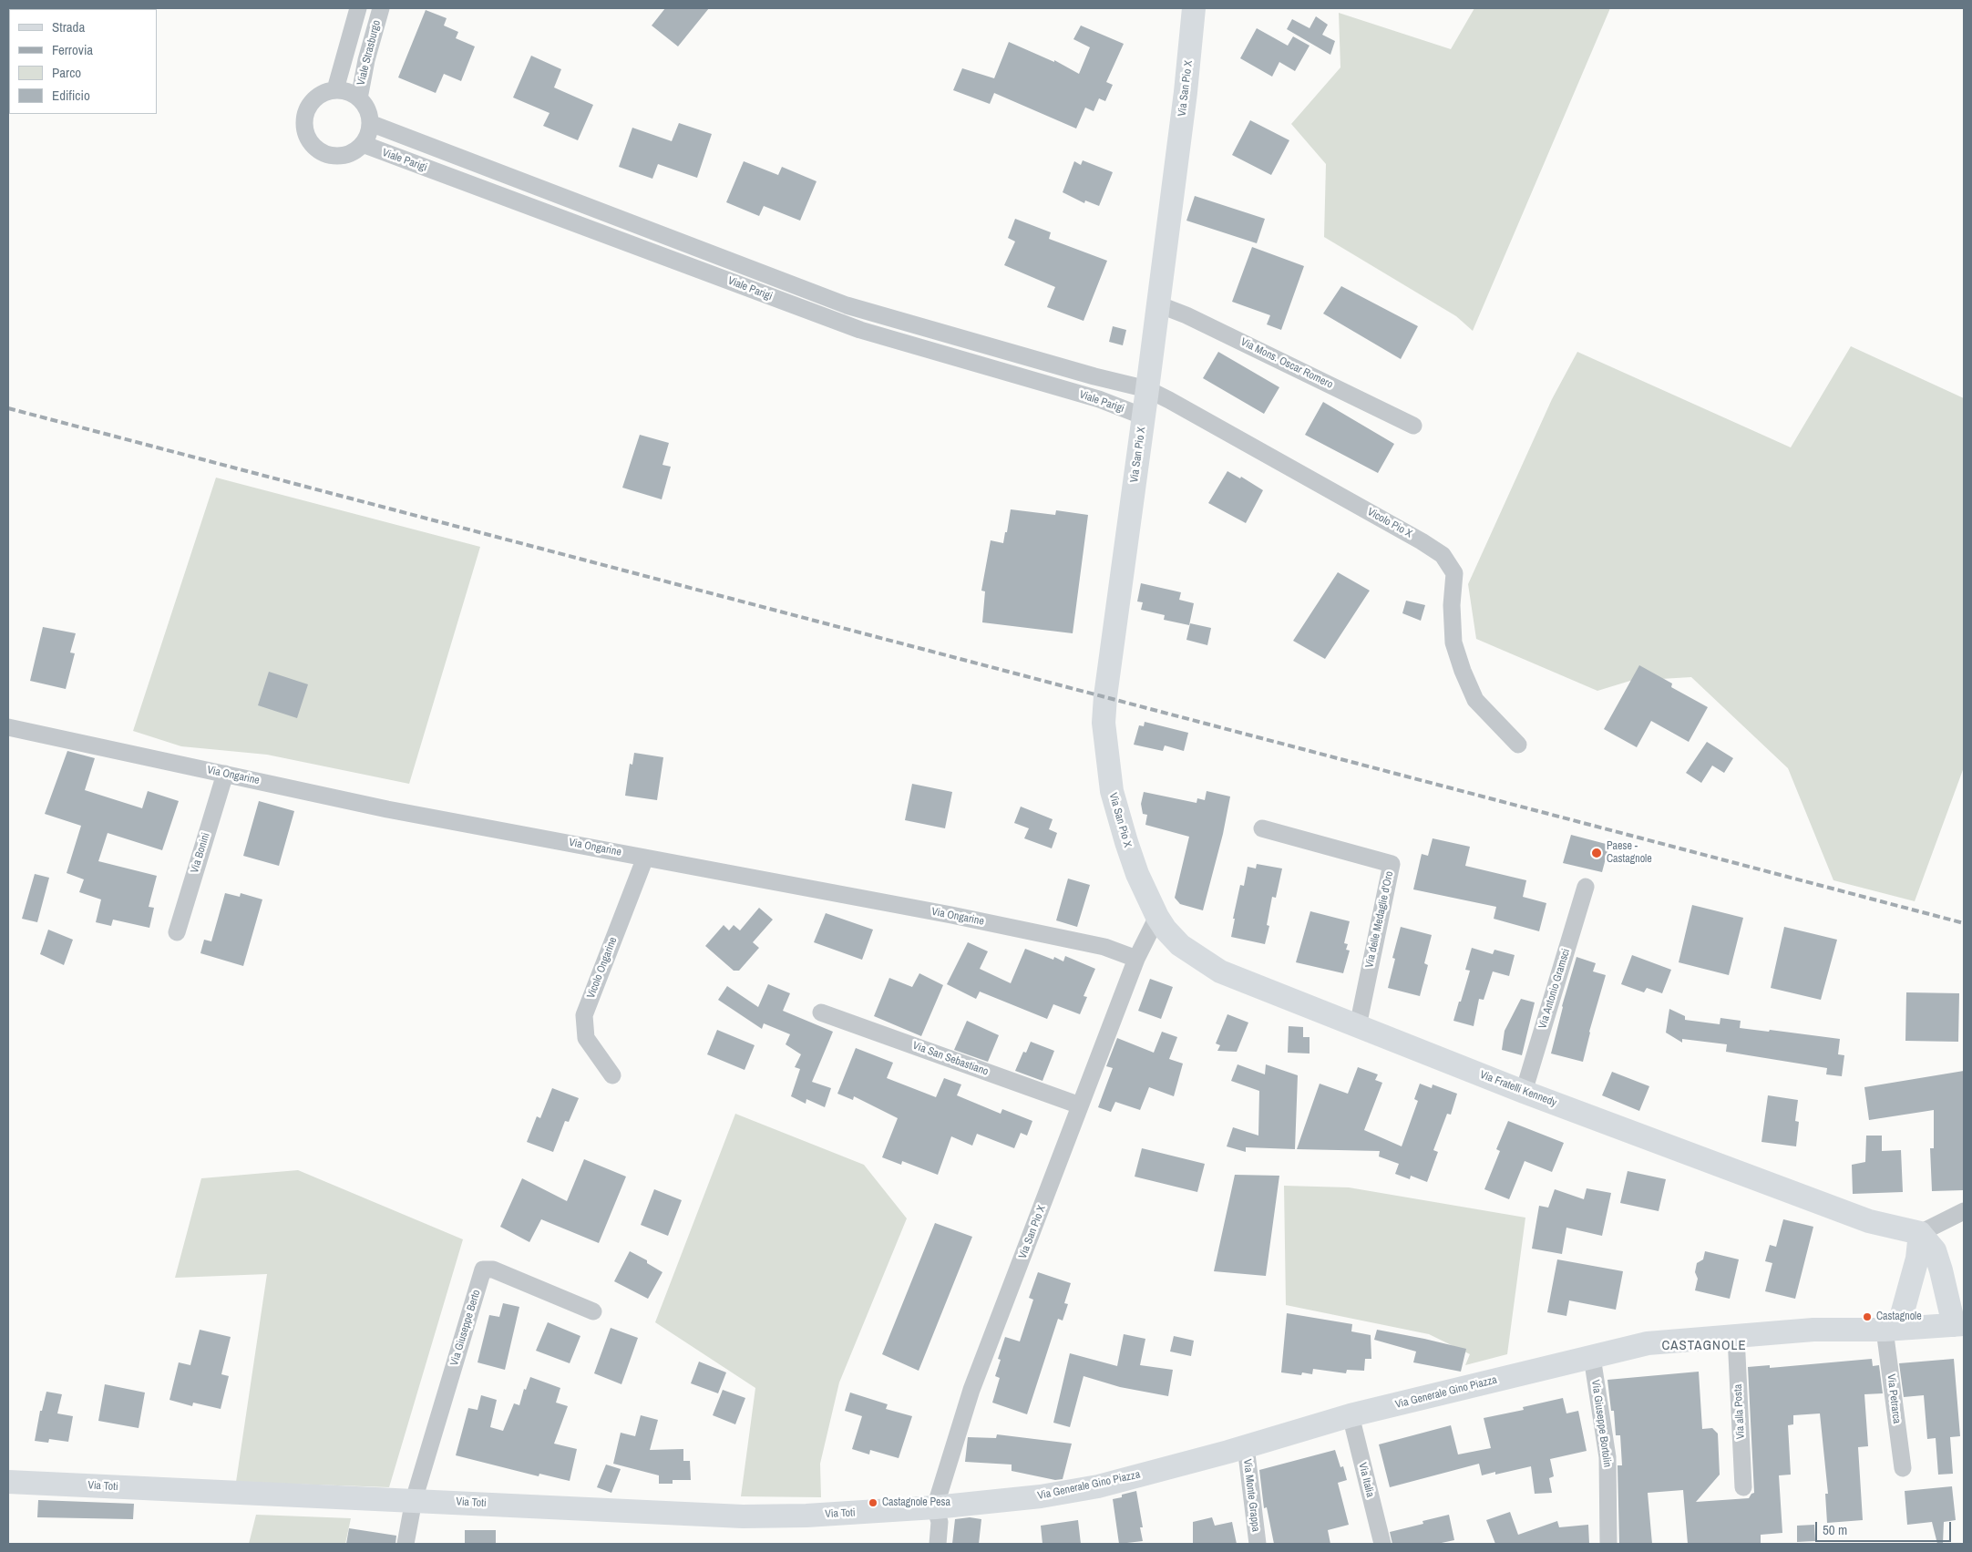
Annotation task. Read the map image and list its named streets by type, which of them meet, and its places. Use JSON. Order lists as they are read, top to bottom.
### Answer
{
  "streets": {
    "street": [
      "Viale Strasburgo",
      "Via San Pio X",
      "Viale Parigi",
      "Via Mons. Oscar Romero",
      "Vicolo Pio X",
      "Via Ongarine",
      "Via Bonini",
      "Via delle Medaglie d'Oro",
      "Vicolo Ongarine",
      "Via Antonio Gramsci",
      "Via San Sebastiano",
      "Via Fratelli Kennedy",
      "Via Giuseppe Berto",
      "Via Generale Gino Piazza",
      "Via Petrarca",
      "Via alla Posta",
      "Via Giuseppe Bortolin",
      "Via Italia",
      "Via Toti",
      "Via Monte Grappa"
    ]
  },
  "crossings": [
    ["Viale Strasburgo", "Viale Parigi"],
    ["Via San Pio X", "Viale Parigi"],
    ["Via San Pio X", "Via Mons. Oscar Romero"],
    ["Via San Pio X", "Vicolo Pio X"],
    ["Via San Pio X", "Via Ongarine"],
    ["Via San Pio X", "Via San Sebastiano"],
    ["Via San Pio X", "Via Fratelli Kennedy"],
    ["Via San Pio X", "Via Generale Gino Piazza"],
    ["Via San Pio X", "Via Toti"],
    ["Viale Parigi", "Vicolo Pio X"],
    ["Via Ongarine", "Via Bonini"],
    ["Via Ongarine", "Vicolo Ongarine"],
    ["Via delle Medaglie d'Oro", "Via Fratelli Kennedy"],
    ["Via Antonio Gramsci", "Via Fratelli Kennedy"],
    ["Via Giuseppe Berto", "Via Toti"],
    ["Via Generale Gino Piazza", "Via Petrarca"],
    ["Via Generale Gino Piazza", "Via alla Posta"],
    ["Via Generale Gino Piazza", "Via Giuseppe Bortolin"],
    ["Via Generale Gino Piazza", "Via Italia"],
    ["Via Generale Gino Piazza", "Via Toti"],
    ["Via Generale Gino Piazza", "Via Monte Grappa"]
  ],
  "districts": ["CASTAGNOLE"],
  "places": ["Paese - Castagnole", "Castagnole", "Castagnole Pesa"],
  "legend": [
    "Strada",
    "Ferrovia",
    "Parco",
    "Edificio"
  ],
  "scale_bar": "50 m"
}
